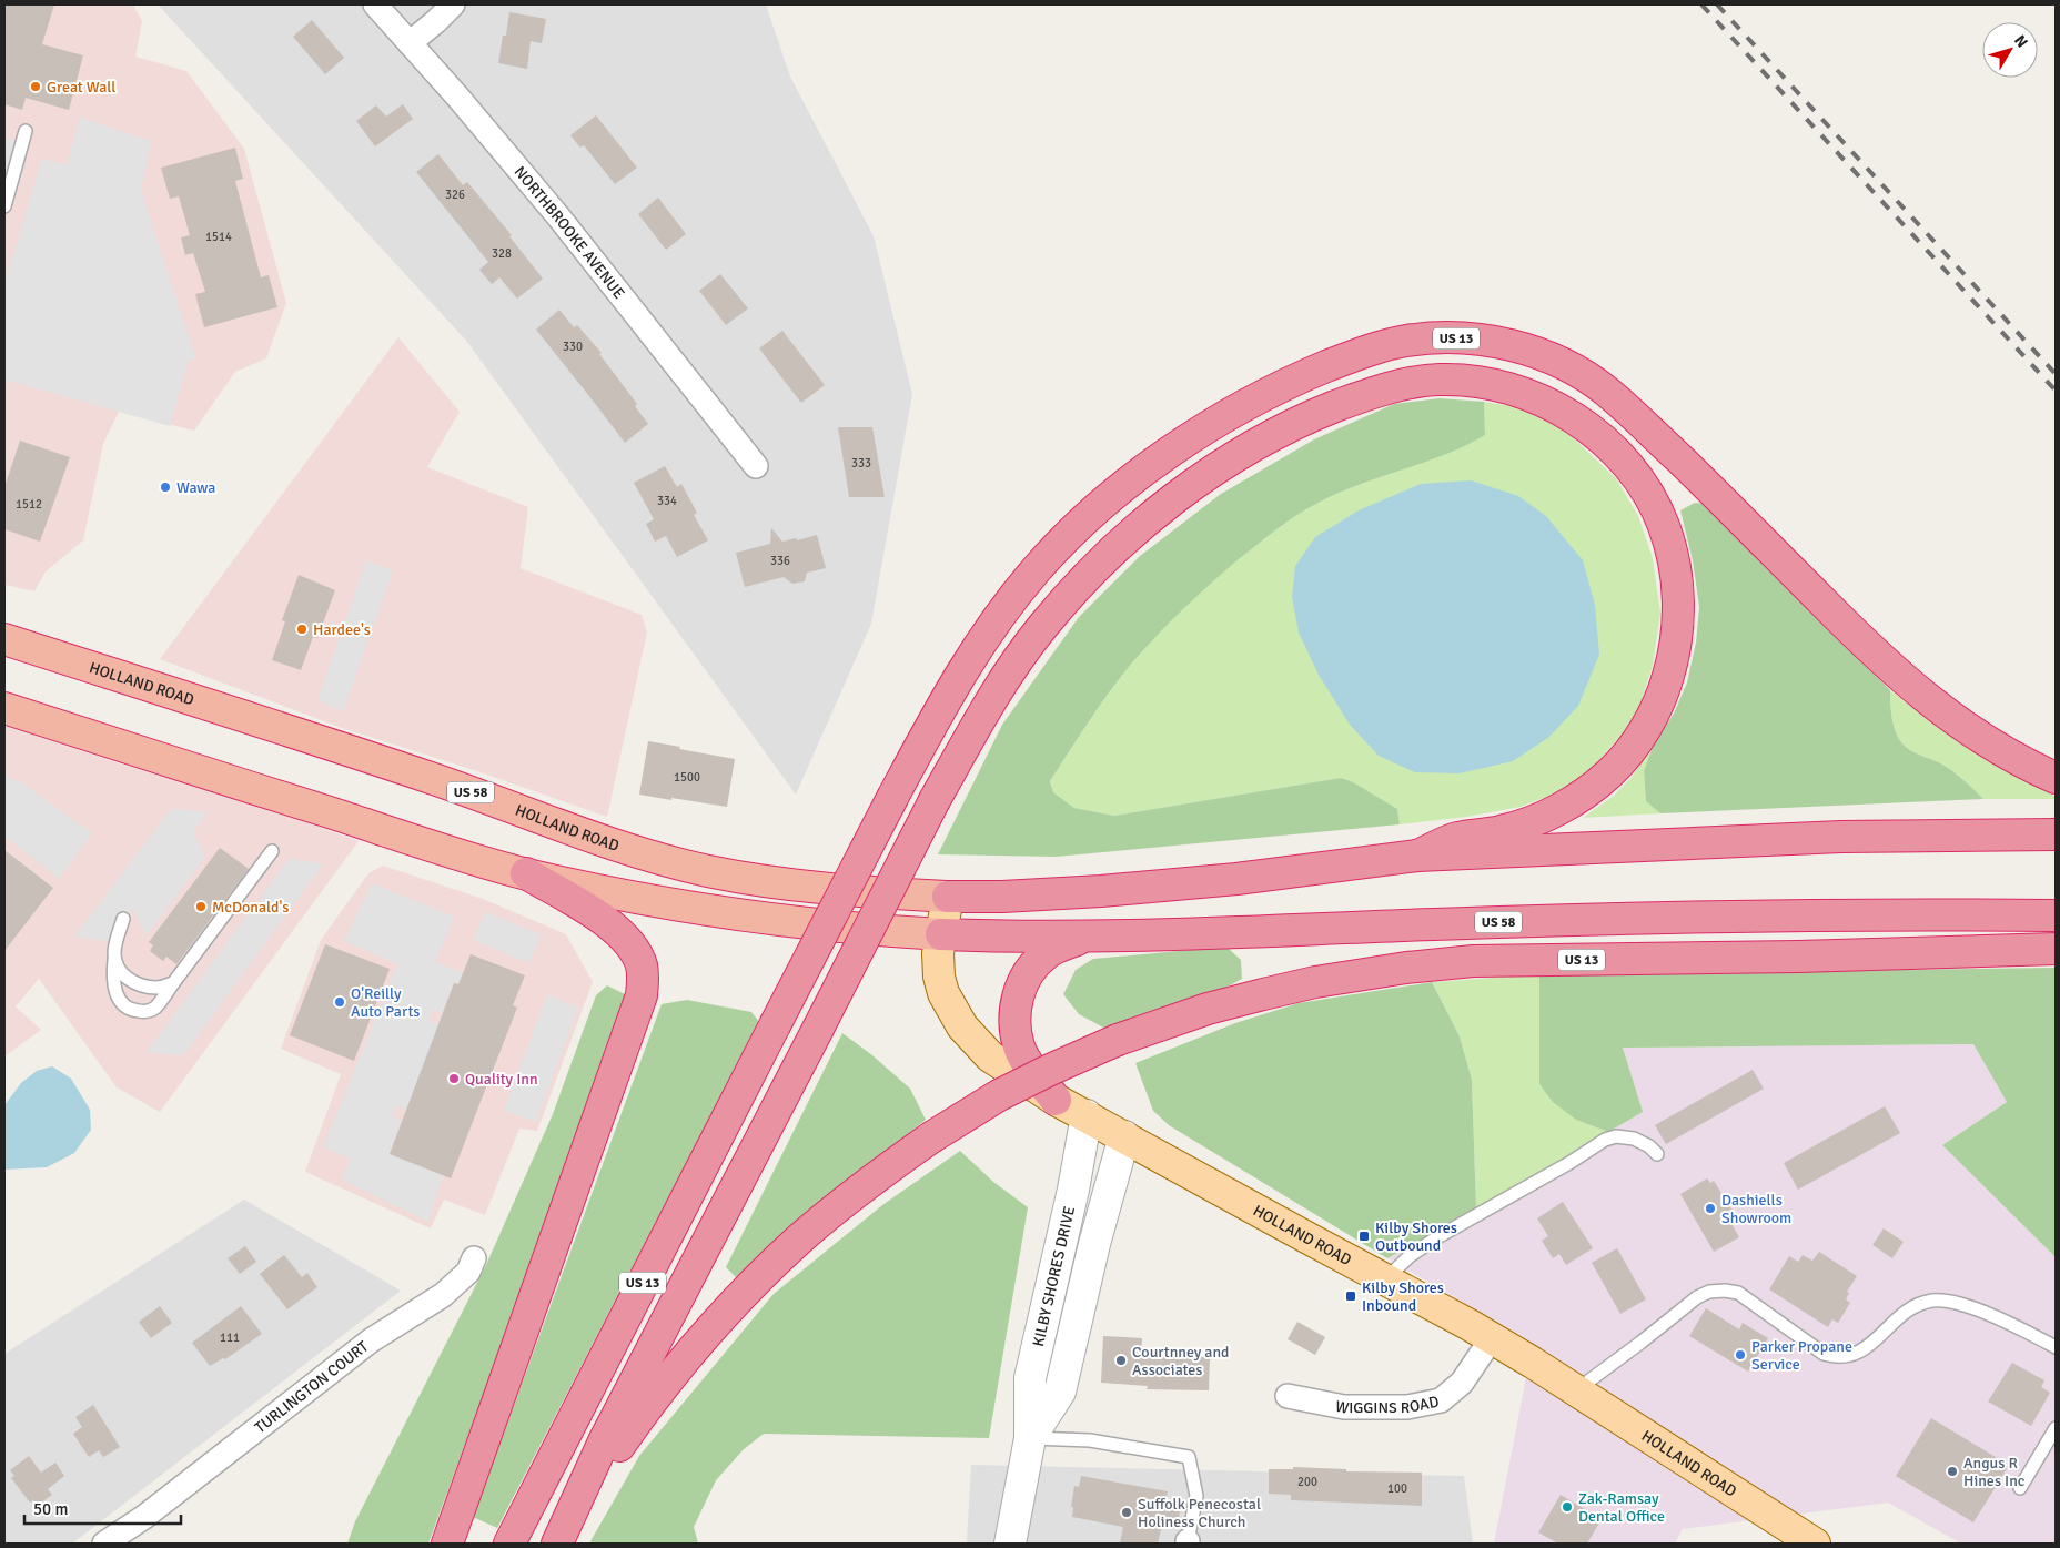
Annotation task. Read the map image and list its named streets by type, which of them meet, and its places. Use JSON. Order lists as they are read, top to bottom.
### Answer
{
  "streets": {
    "highway": ["US 13", "HOLLAND ROAD", "US 58"],
    "street": [
      "NORTHBROOKE AVENUE",
      "KILBY SHORES DRIVE",
      "TURLINGTON COURT",
      "WIGGINS ROAD"
    ]
  },
  "crossings": [
    ["HOLLAND ROAD", "US 58"],
    ["HOLLAND ROAD", "KILBY SHORES DRIVE"],
    ["HOLLAND ROAD", "WIGGINS ROAD"]
  ],
  "places": {
    "other": [
      "Great Wall",
      "Wawa",
      "Hardee's",
      "McDonald's",
      "O'Reilly Auto Parts",
      "Quality Inn",
      "Dashiells Showroom",
      "Parker Propane Service",
      "Courtnney and Associates",
      "Angus R Hines Inc",
      "Zak-Ramsay Dental Office",
      "Suffolk Penecostal Holiness Church"
    ],
    "transit": ["Kilby Shores Outbound", "Kilby Shores Inbound"]
  },
  "house_numbers": [
    "326",
    "1514",
    "328",
    "330",
    "333",
    "334",
    "1512",
    "336",
    "1500",
    "111",
    "200",
    "100"
  ],
  "scale_bar": "50 m",
  "north": "top right"
}
